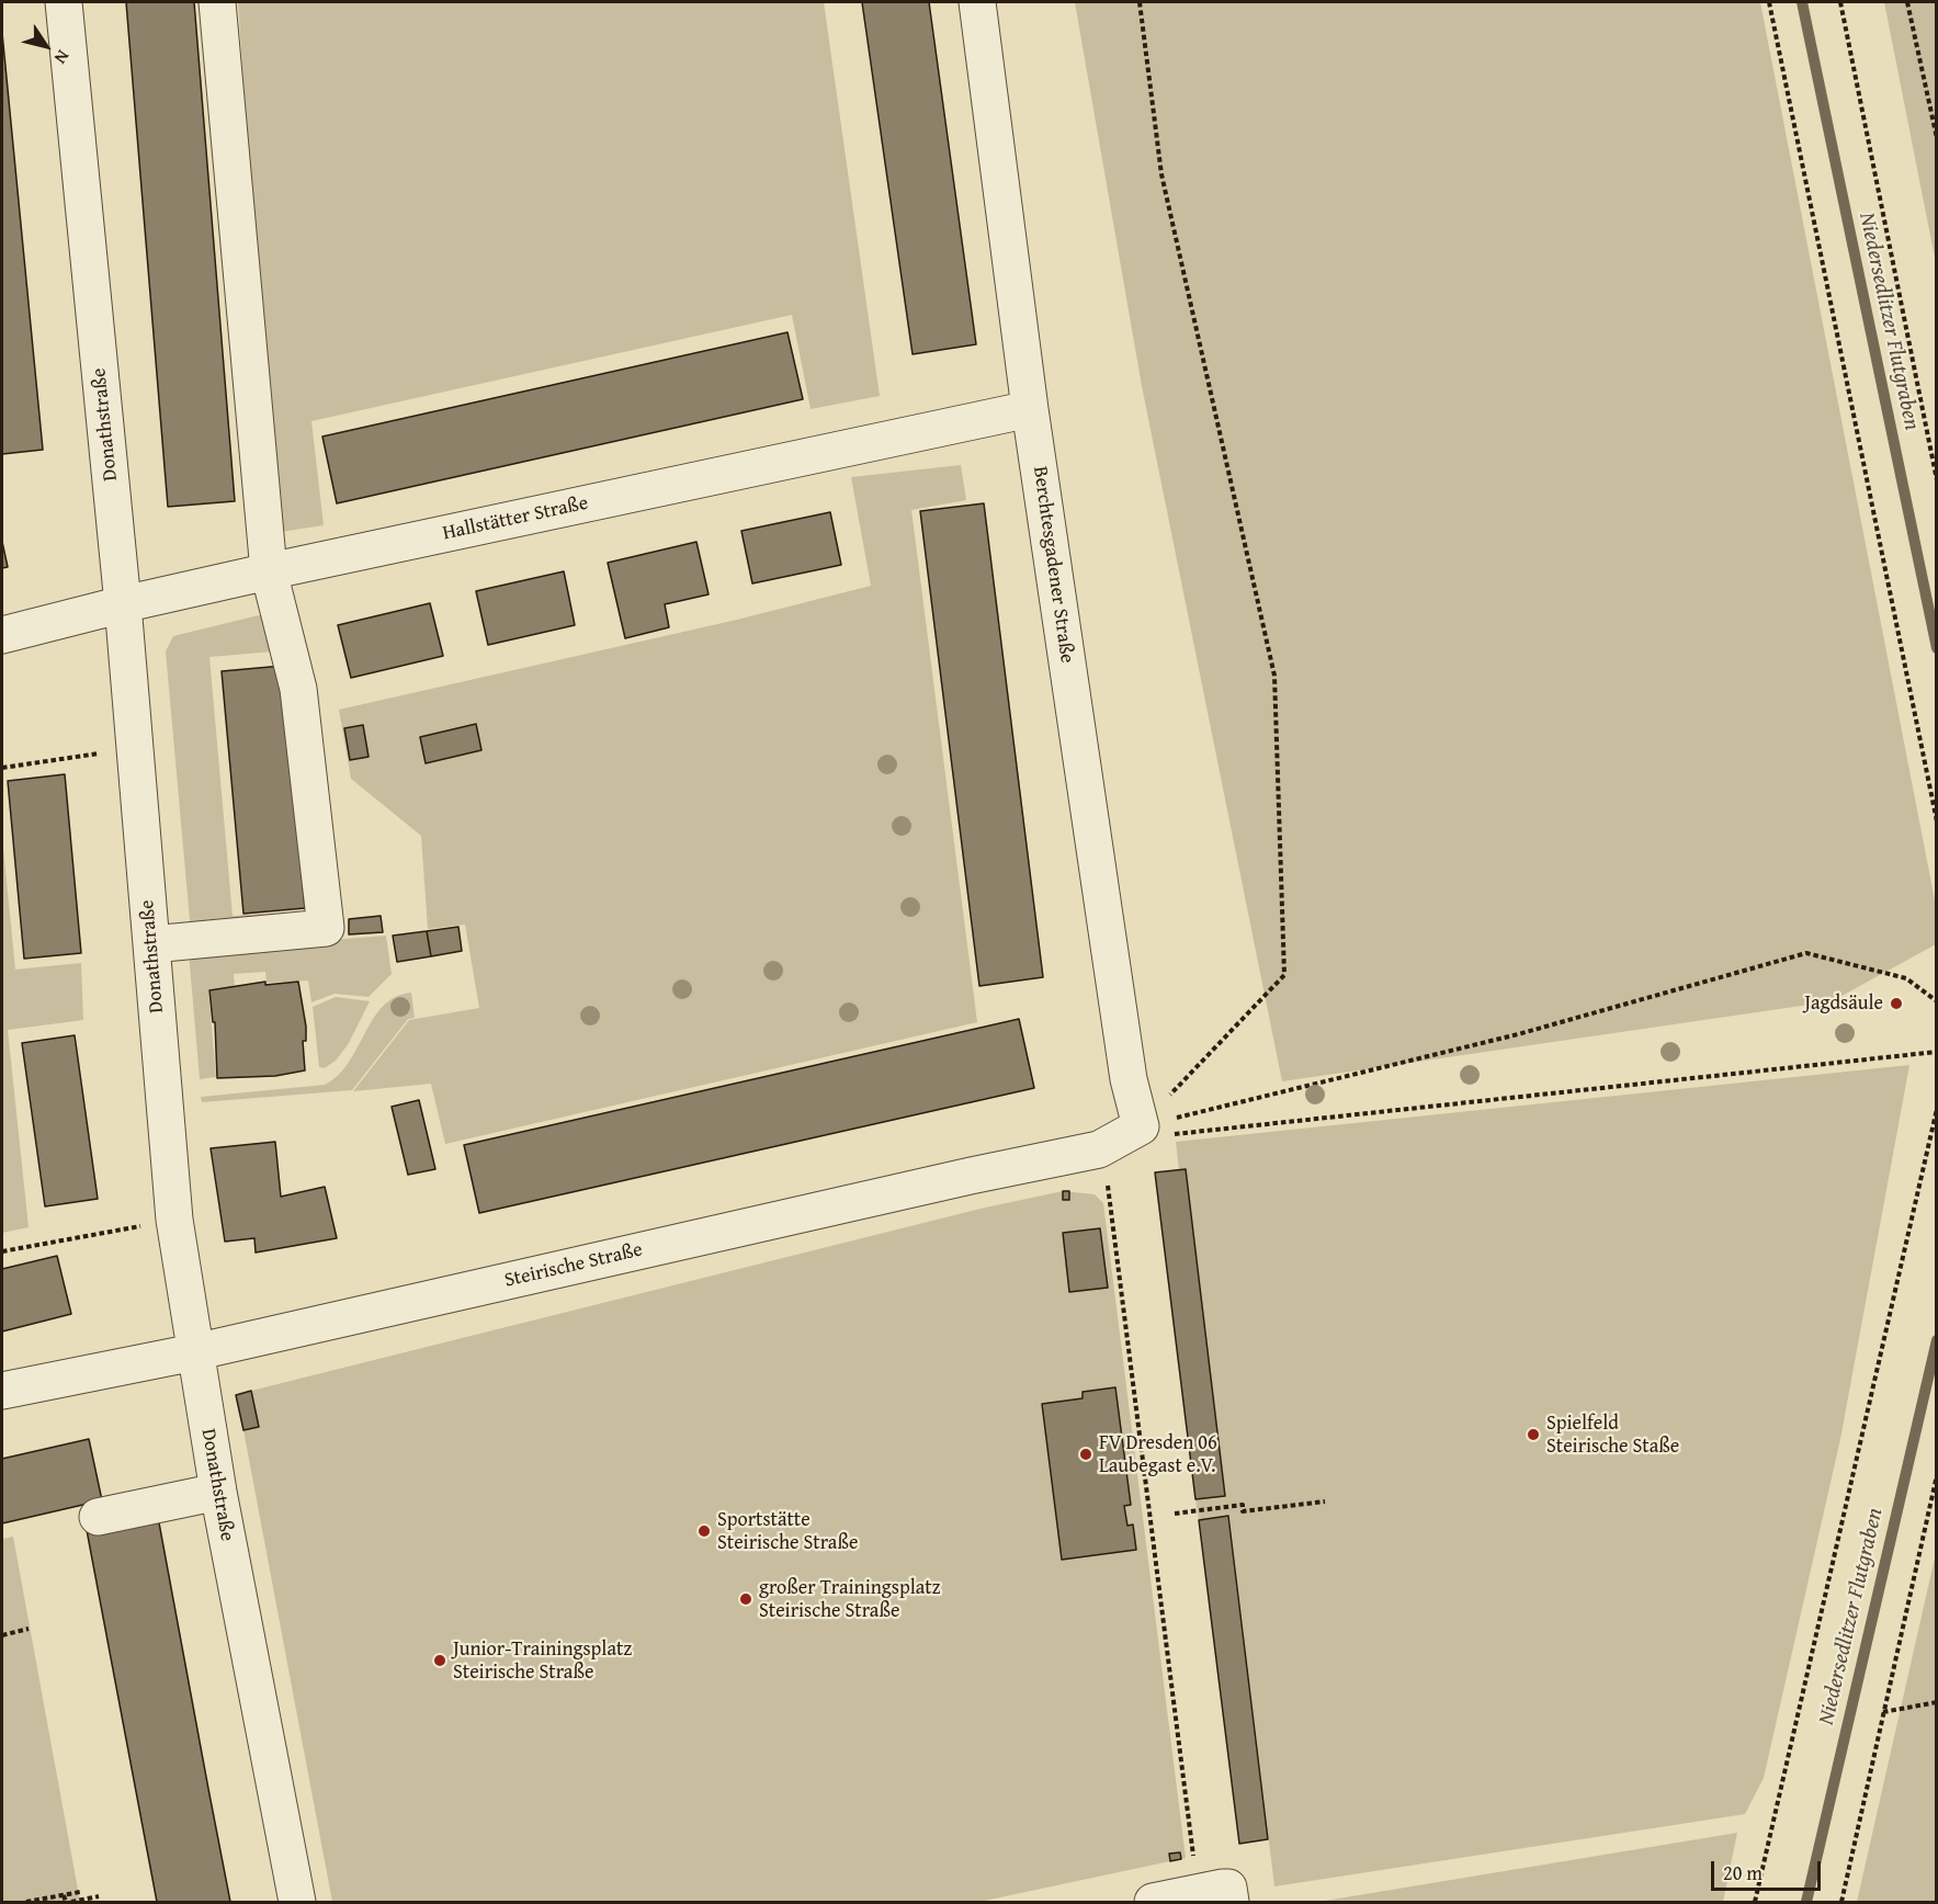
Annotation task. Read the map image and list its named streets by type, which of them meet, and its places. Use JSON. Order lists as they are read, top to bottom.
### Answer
{
  "streets": {
    "street": [
      "Donathstraße",
      "Hallstätter Straße",
      "Berchtesgadener Straße",
      "Steirische Straße"
    ]
  },
  "crossings": [
    ["Donathstraße", "Hallstätter Straße"],
    ["Donathstraße", "Steirische Straße"],
    ["Hallstätter Straße", "Berchtesgadener Straße"],
    ["Berchtesgadener Straße", "Steirische Straße"]
  ],
  "water": ["Niedersedlitzer Flutgraben"],
  "places": [
    "Jagdsäule",
    "Spielfeld Steirische Staße",
    "FV Dresden 06 Laubegast e.V.",
    "Sportstätte Steirische Straße",
    "großer Trainingsplatz Steirische Straße",
    "Junior-Trainingsplatz Steirische Straße"
  ],
  "scale_bar": "20 m",
  "north": "bottom right"
}
